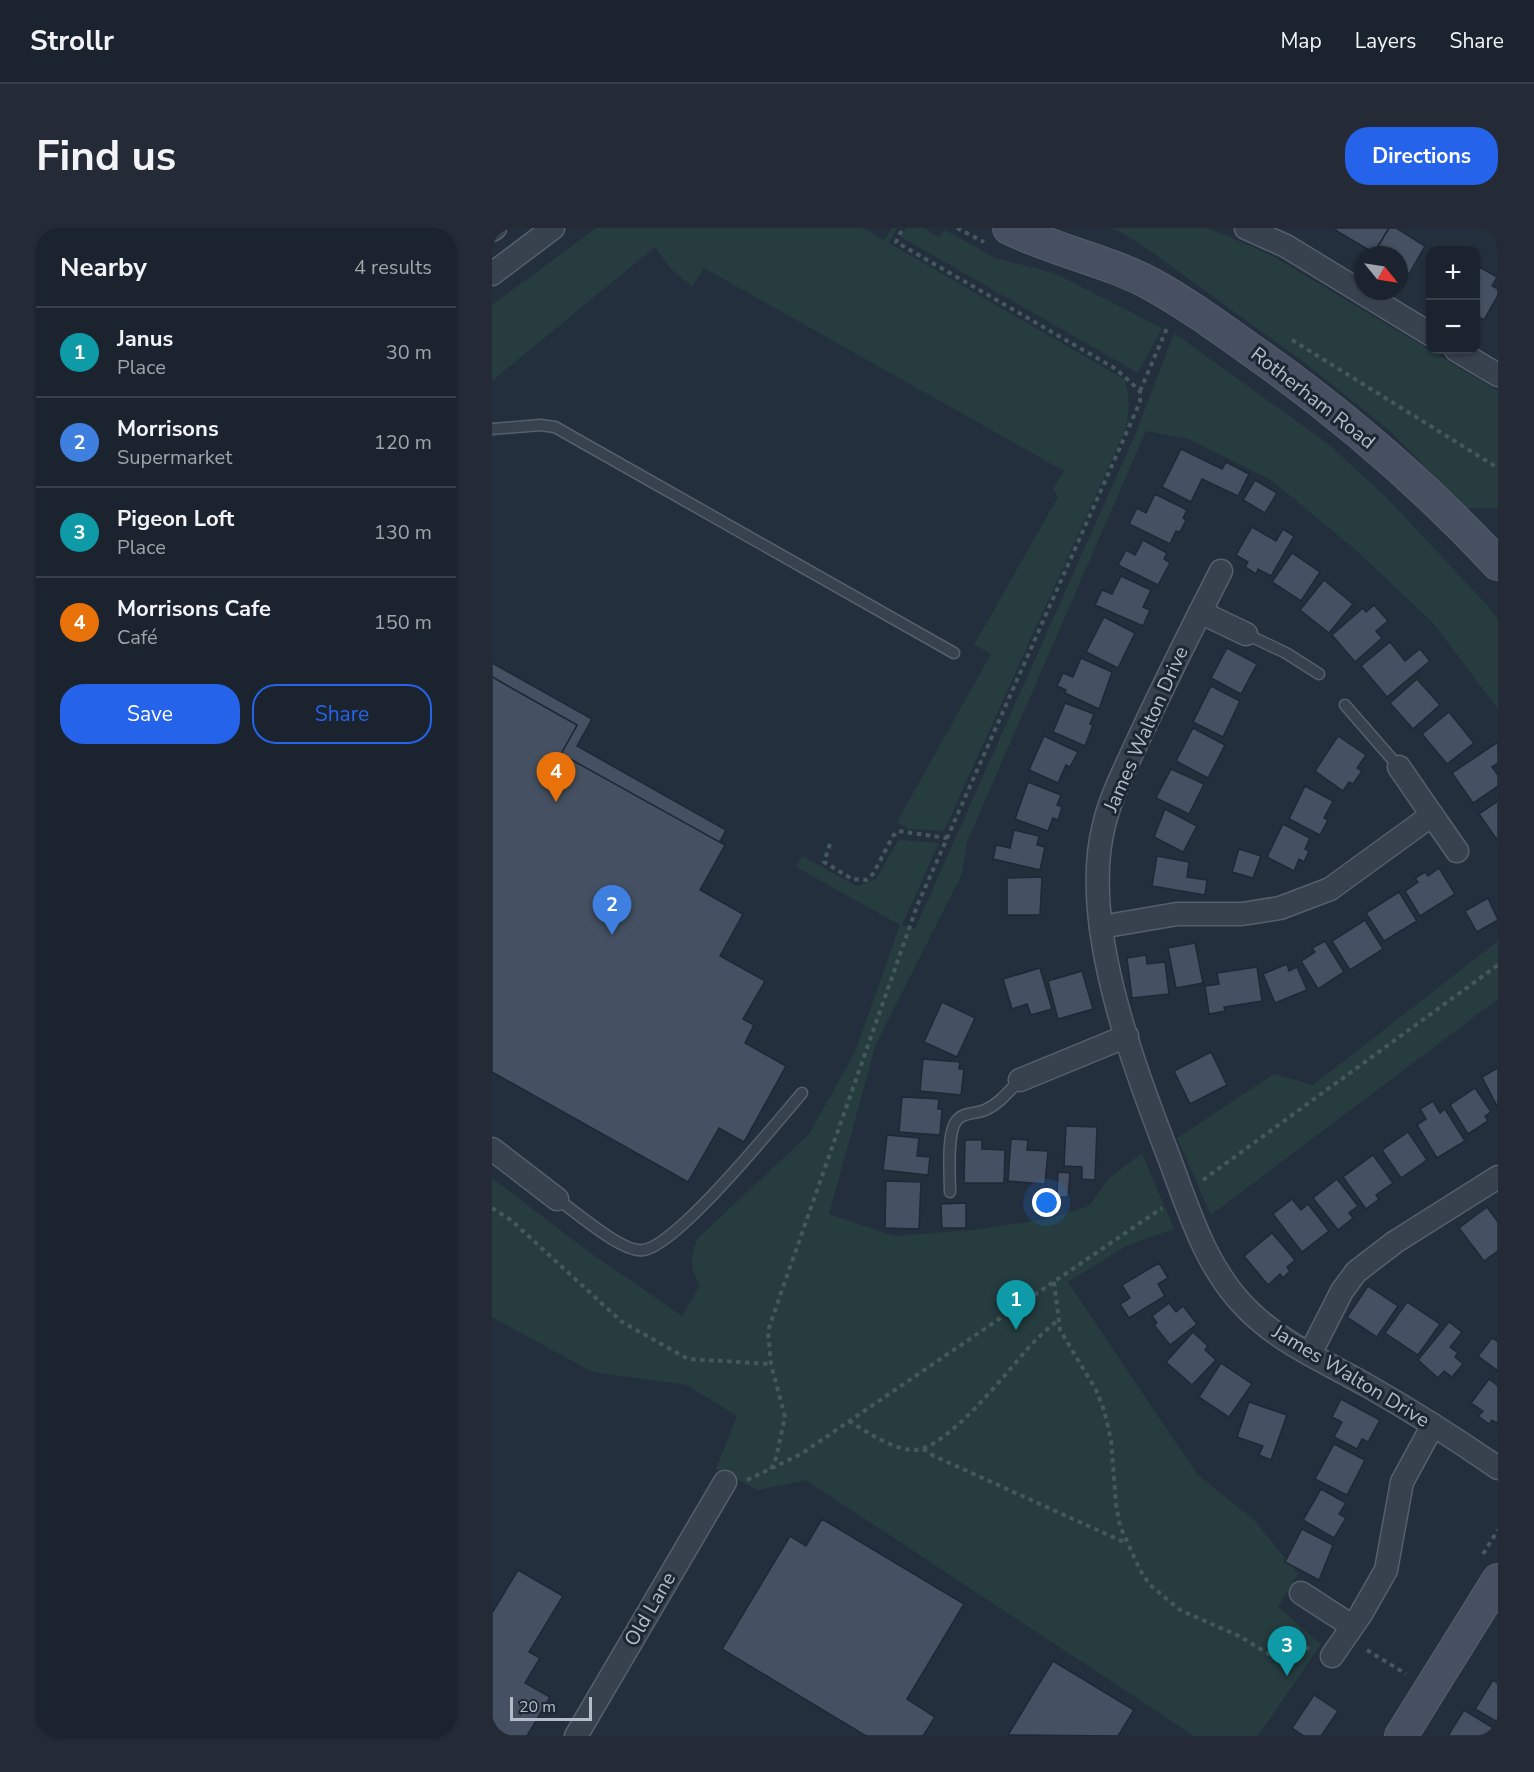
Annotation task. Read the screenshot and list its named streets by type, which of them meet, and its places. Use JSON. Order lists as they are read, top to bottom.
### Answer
{
  "streets": {
    "main road": ["Rotherham Road"],
    "street": ["James Walton Drive", "Old Lane"]
  },
  "scale_bar": "20 m",
  "north": "bottom right",
  "page": {
    "header": "Strollr",
    "nav": ["Map", "Layers", "Share"],
    "buttons": [
      "Directions",
      ["Save", "Share"]
    ],
    "title": "Find us",
    "heading": ["Nearby", "4 results"],
    "map_buttons": ["+", "−"],
    "list": [
      {
        "mark": "1",
        "name": "Janus",
        "note": "Place",
        "value": "30 m"
      },
      {
        "mark": "2",
        "name": "Morrisons",
        "note": "Supermarket",
        "value": "120 m"
      },
      {
        "mark": "3",
        "name": "Pigeon Loft",
        "note": "Place",
        "value": "130 m"
      },
      {
        "mark": "4",
        "name": "Morrisons Cafe",
        "note": "Café",
        "value": "150 m"
      }
    ],
    "pins": [
      "4",
      "2",
      "1",
      "3"
    ],
    "scale": "20 m"
  }
}
